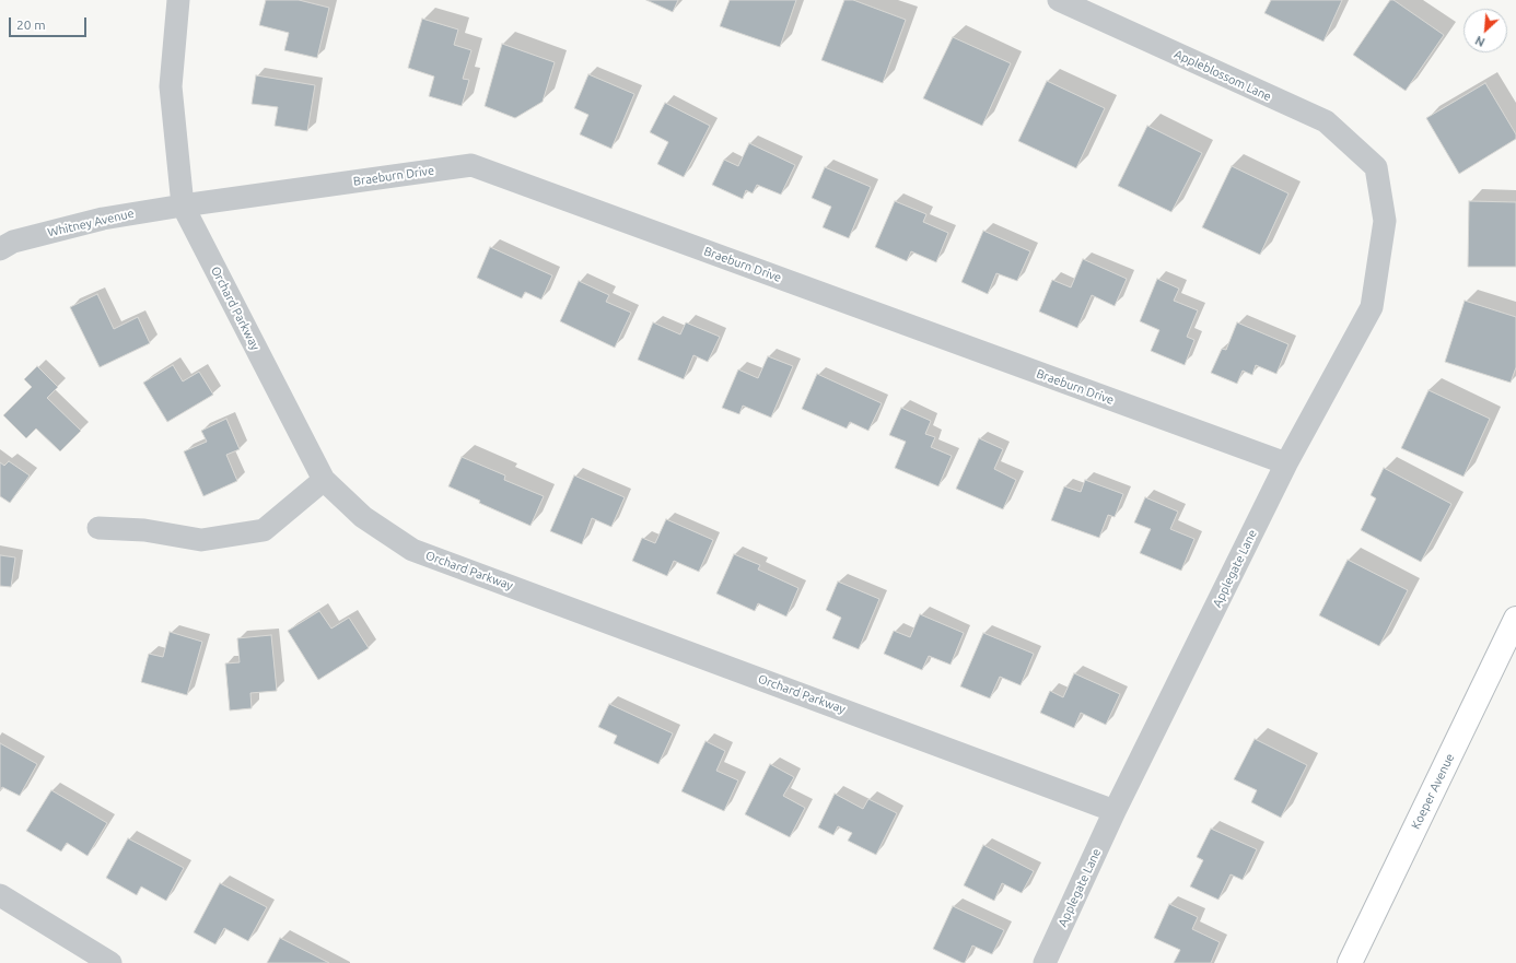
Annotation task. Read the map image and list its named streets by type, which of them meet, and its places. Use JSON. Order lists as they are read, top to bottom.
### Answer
{
  "streets": {
    "street": [
      "Appleblossom Lane",
      "Braeburn Drive",
      "Whitney Avenue",
      "Orchard Parkway",
      "Applegate Lane",
      "Koeper Avenue"
    ]
  },
  "crossings": [
    ["Appleblossom Lane", "Applegate Lane"],
    ["Braeburn Drive", "Whitney Avenue"],
    ["Braeburn Drive", "Orchard Parkway"],
    ["Braeburn Drive", "Applegate Lane"],
    ["Whitney Avenue", "Orchard Parkway"],
    ["Orchard Parkway", "Applegate Lane"]
  ],
  "scale_bar": "20 m",
  "north": "bottom left"
}
